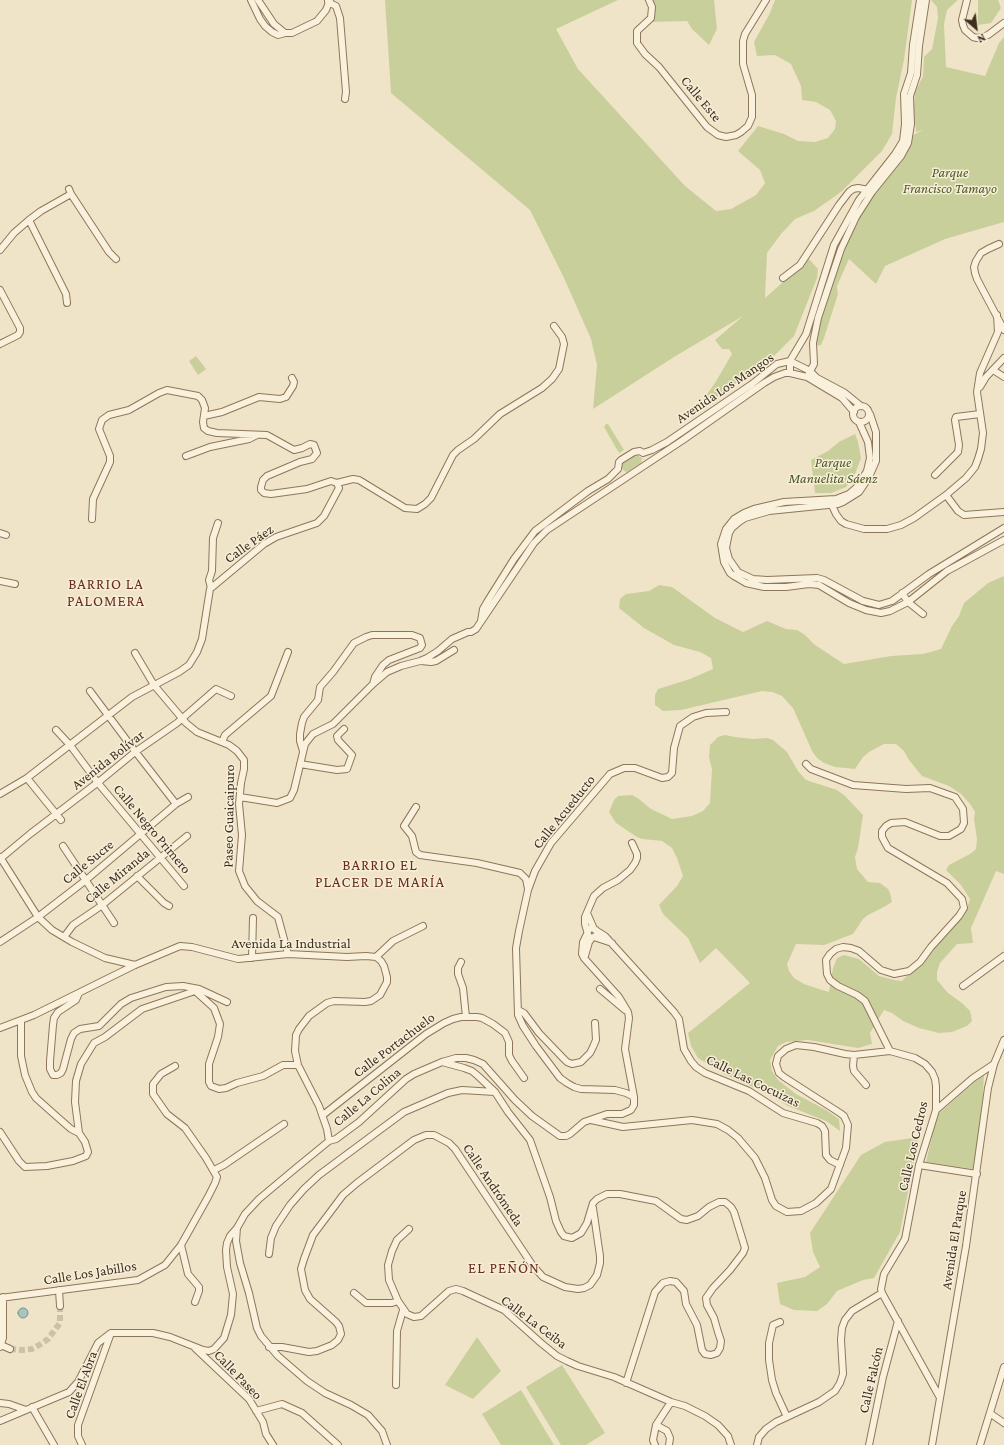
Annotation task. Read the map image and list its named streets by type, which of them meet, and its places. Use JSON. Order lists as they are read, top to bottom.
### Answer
{
  "streets": {
    "street": [
      "Calle Este",
      "Avenida Los Mangos",
      "Calle Páez",
      "Avenida Bolívar",
      "Calle Acueducto",
      "Paseo Guaicaipuro",
      "Calle Negro Primero",
      "Calle Sucre",
      "Calle Miranda",
      "Avenida La Industrial",
      "Calle Portachuelo",
      "Calle Las Cocuizas",
      "Calle La Colina",
      "Calle Los Cedros",
      "Calle Andrómeda",
      "Avenida El Parque",
      "Calle Los Jabillos",
      "Calle La Ceiba",
      "Calle Paseo",
      "Calle Falcón",
      "Calle El Abra"
    ]
  },
  "crossings": [
    ["Avenida Bolívar", "Paseo Guaicaipuro"],
    ["Avenida Bolívar", "Calle Negro Primero"],
    ["Paseo Guaicaipuro", "Avenida La Industrial"],
    ["Calle Negro Primero", "Calle Sucre"],
    ["Calle Negro Primero", "Calle Miranda"],
    ["Calle Las Cocuizas", "Calle Los Cedros"],
    ["Calle La Colina", "Calle Paseo"]
  ],
  "districts": ["BARRIO LA PALOMERA", "BARRIO EL PLACER DE MARÍA", "EL PEÑÓN"],
  "parks": ["Parque Francisco Tamayo", "Parque Manuelita Sáenz"],
  "north": "bottom right"
}
